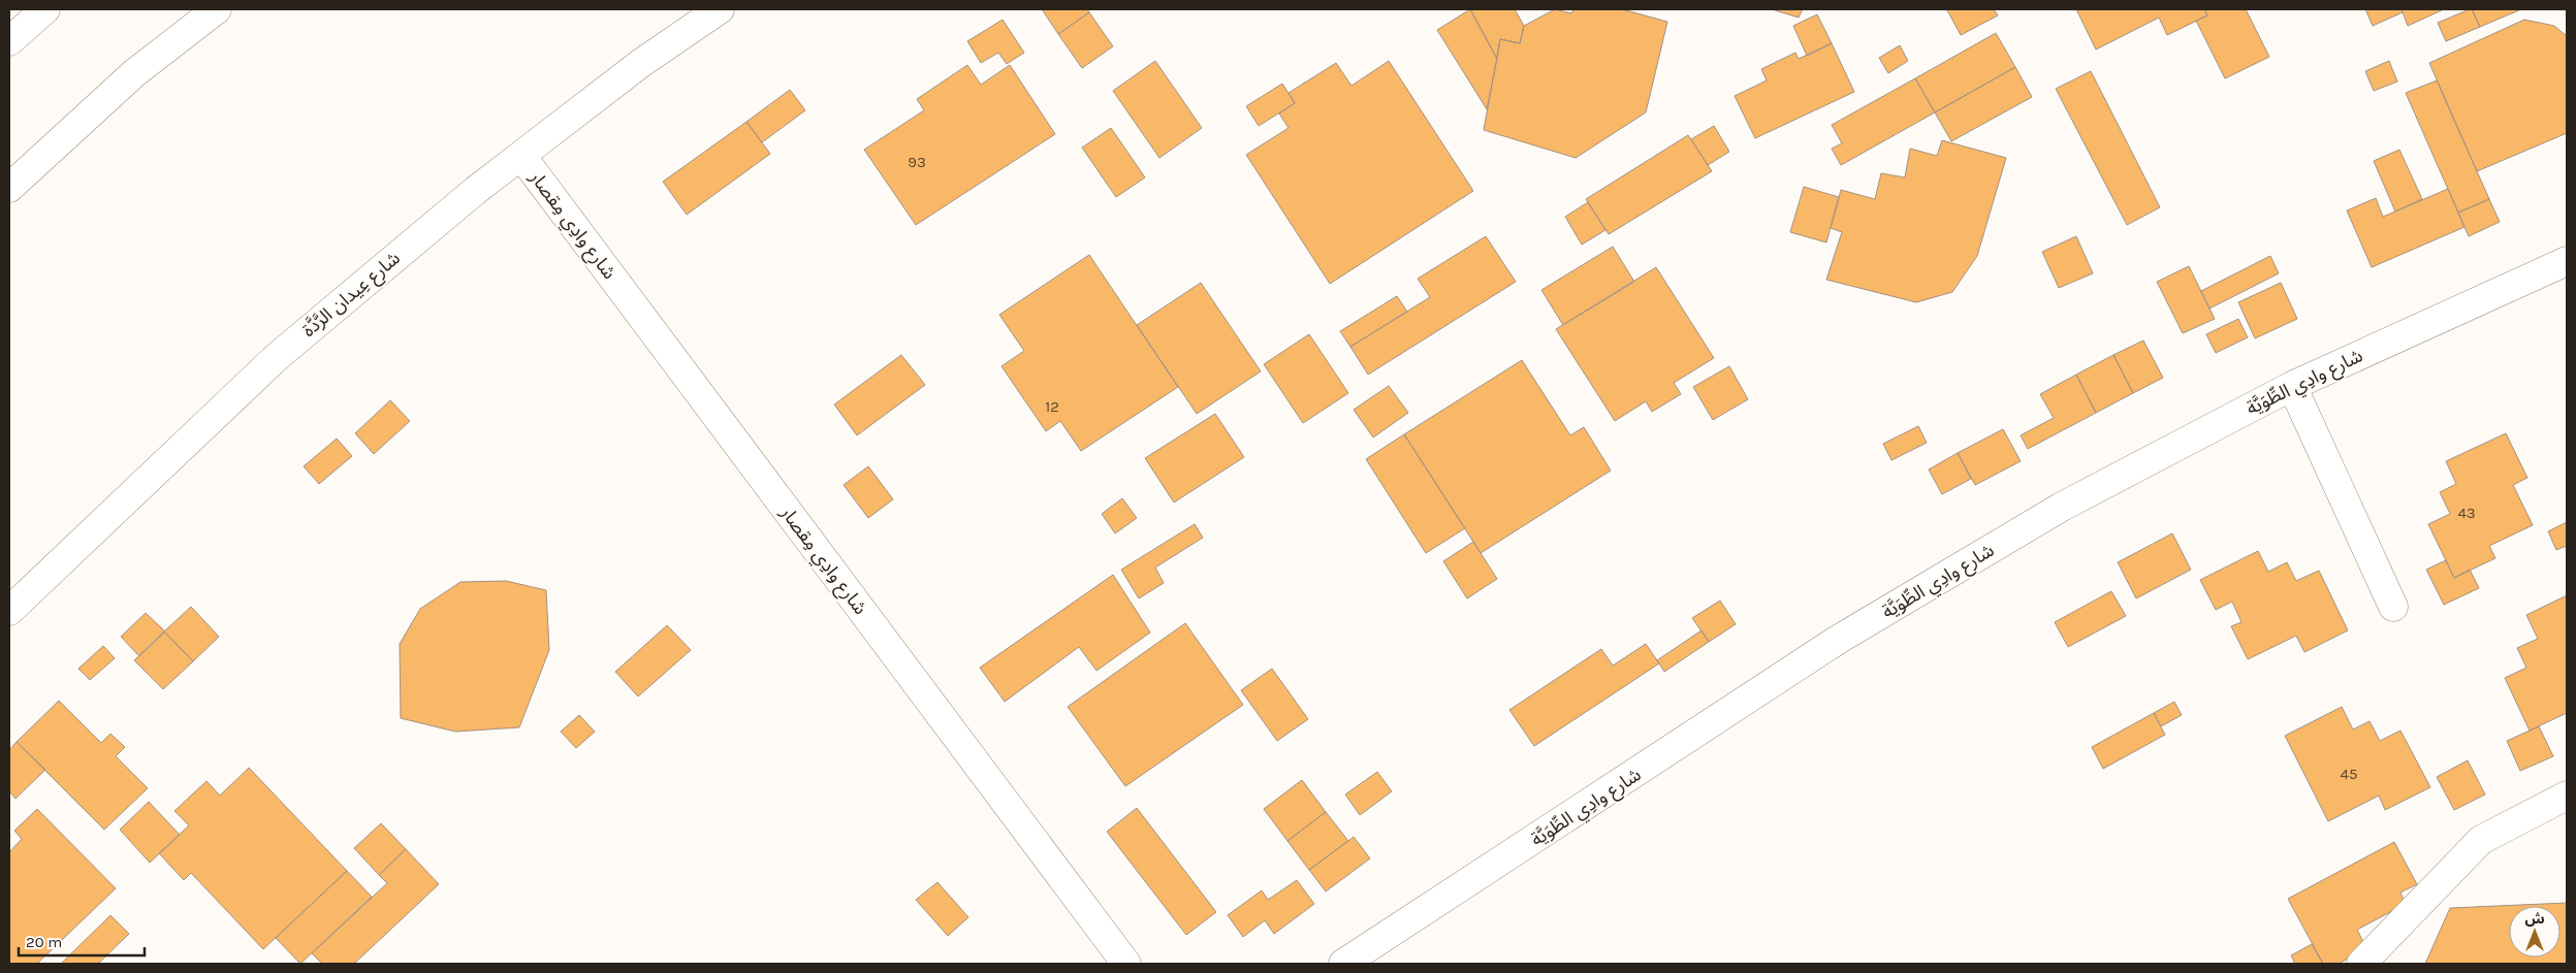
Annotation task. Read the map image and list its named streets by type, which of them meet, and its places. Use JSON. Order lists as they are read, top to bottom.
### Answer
{
  "streets": {
    "street": ["شارع وادِي مِقصار", "شارع عِيدان الرَّدَّة", "شارع وادِي الطِّوَيَّة"]
  },
  "crossings": [
    ["شارع وادِي مِقصار", "شارع عِيدان الرَّدَّة"]
  ],
  "house_numbers": [
    "93",
    "12",
    "43",
    "45"
  ],
  "scale_bar": "20 m",
  "north": "top"
}
